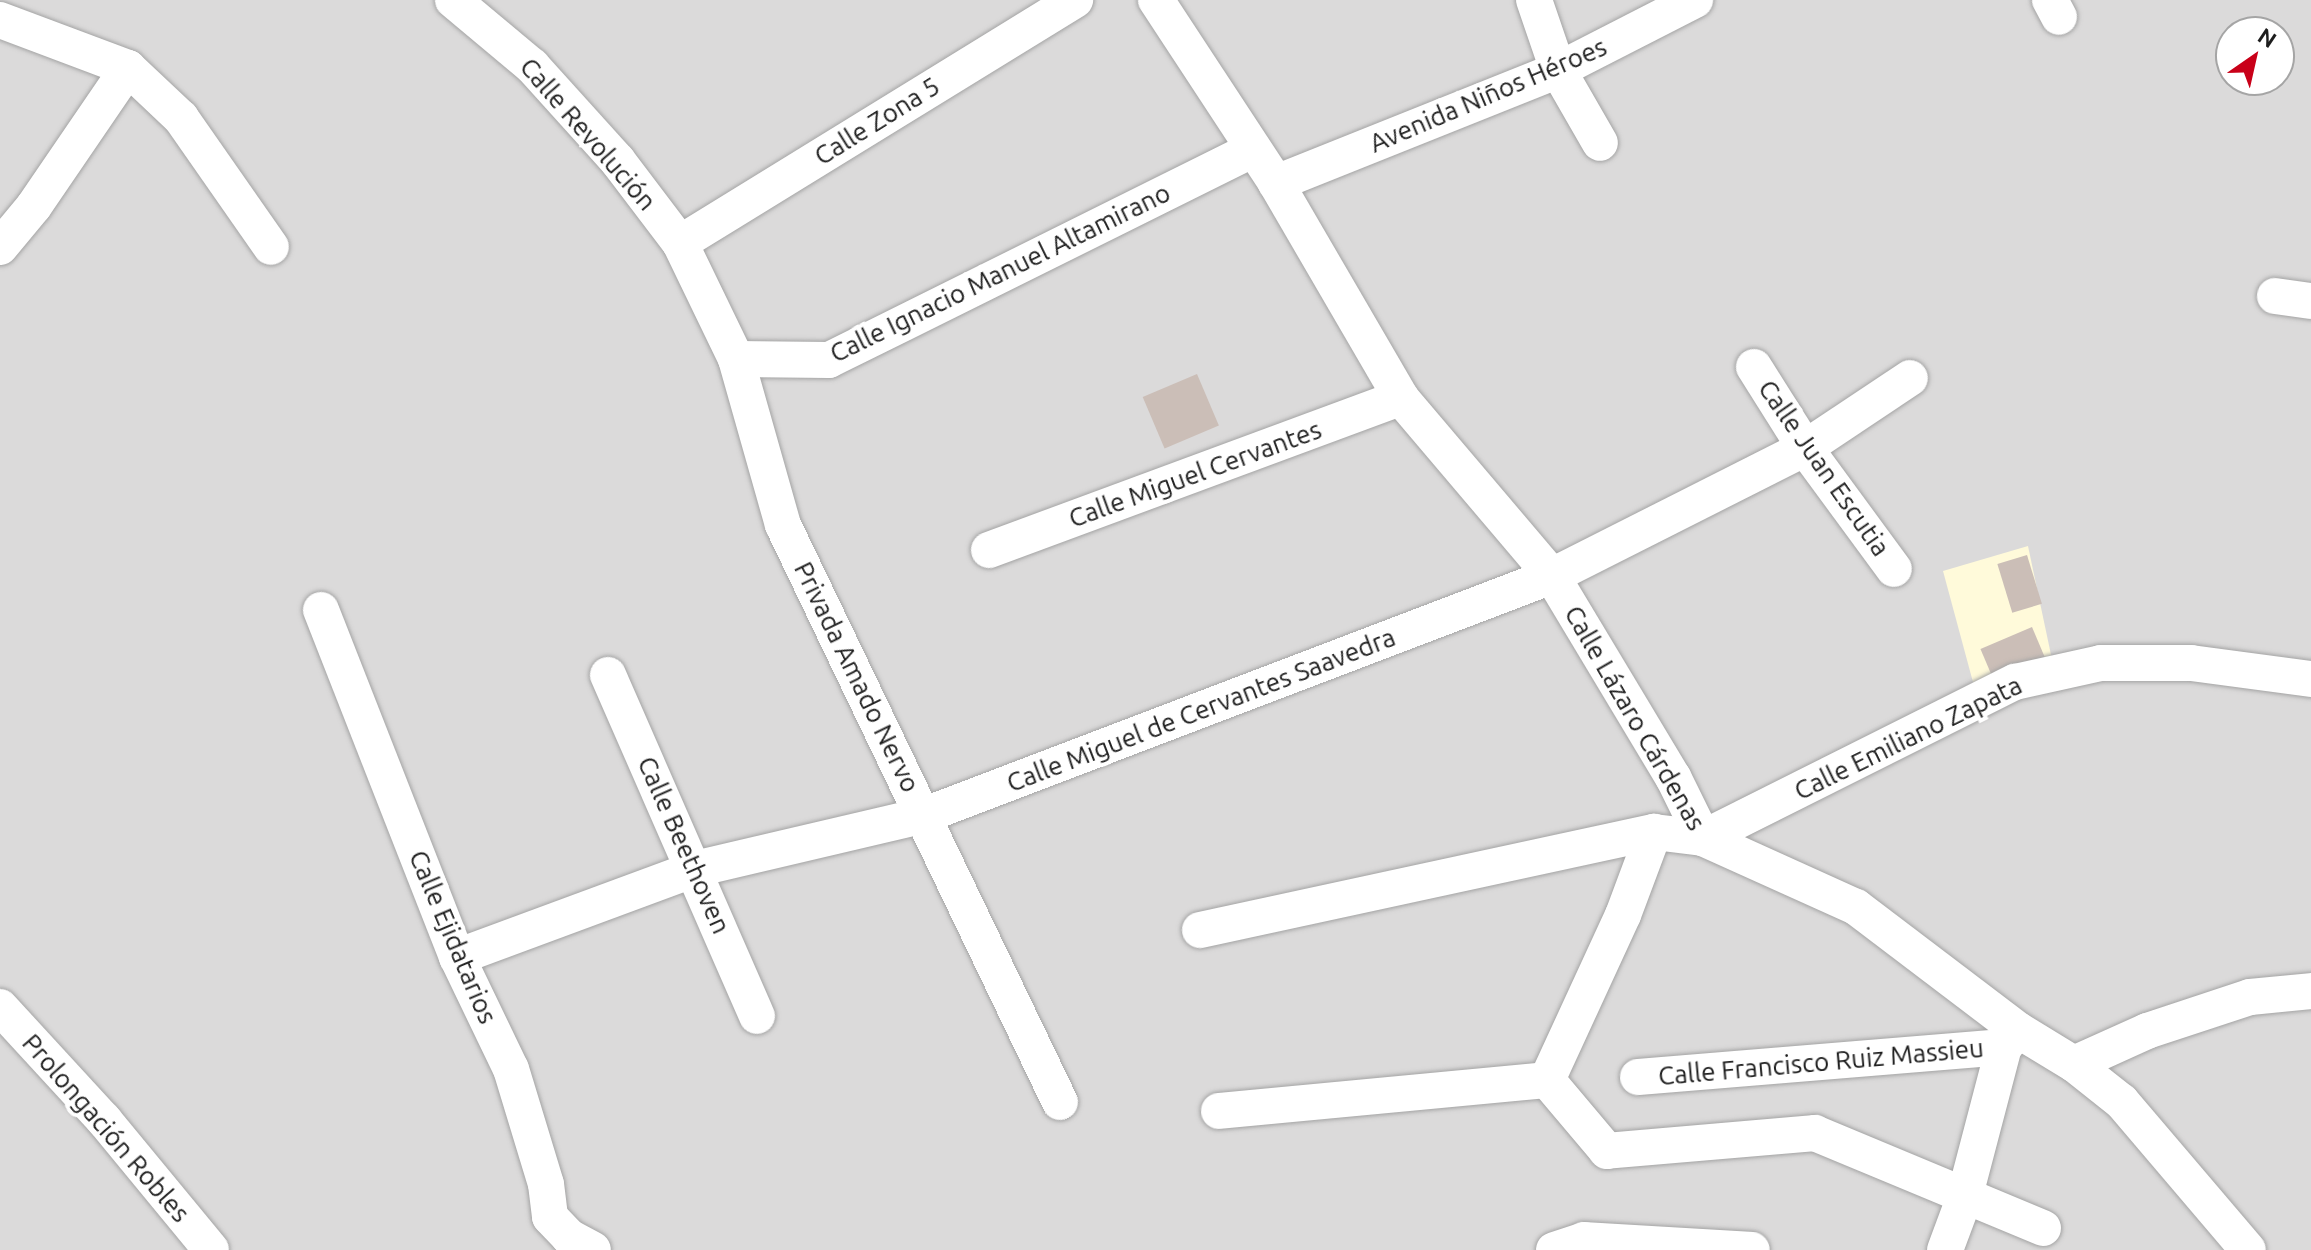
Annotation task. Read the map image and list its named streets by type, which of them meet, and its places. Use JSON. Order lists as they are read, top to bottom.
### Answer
{
  "streets": {
    "street": [
      "Avenida Niños Héroes",
      "Calle Zona 5",
      "Calle Revolución",
      "Calle Ignacio Manuel Altamirano",
      "Calle Juan Escutia",
      "Calle Miguel Cervantes",
      "Privada Amado Nervo",
      "Calle Miguel de Cervantes Saavedra",
      "Calle Lázaro Cárdenas",
      "Calle Emiliano Zapata",
      "Calle Beethoven",
      "Calle Ejidatarios",
      "Calle Francisco Ruiz Massieu",
      "Prolongación Robles"
    ]
  },
  "crossings": [
    ["Avenida Niños Héroes", "Calle Lázaro Cárdenas"],
    ["Calle Zona 5", "Calle Revolución"],
    ["Calle Zona 5", "Privada Amado Nervo"],
    ["Calle Revolución", "Privada Amado Nervo"],
    ["Calle Ignacio Manuel Altamirano", "Privada Amado Nervo"],
    ["Calle Ignacio Manuel Altamirano", "Calle Lázaro Cárdenas"],
    ["Calle Juan Escutia", "Calle Miguel de Cervantes Saavedra"],
    ["Calle Miguel Cervantes", "Calle Lázaro Cárdenas"],
    ["Privada Amado Nervo", "Calle Miguel de Cervantes Saavedra"],
    ["Calle Miguel de Cervantes Saavedra", "Calle Lázaro Cárdenas"],
    ["Calle Miguel de Cervantes Saavedra", "Calle Beethoven"],
    ["Calle Miguel de Cervantes Saavedra", "Calle Ejidatarios"],
    ["Calle Lázaro Cárdenas", "Calle Emiliano Zapata"],
    ["Calle Lázaro Cárdenas", "Calle Francisco Ruiz Massieu"]
  ],
  "north": "top right"
}
